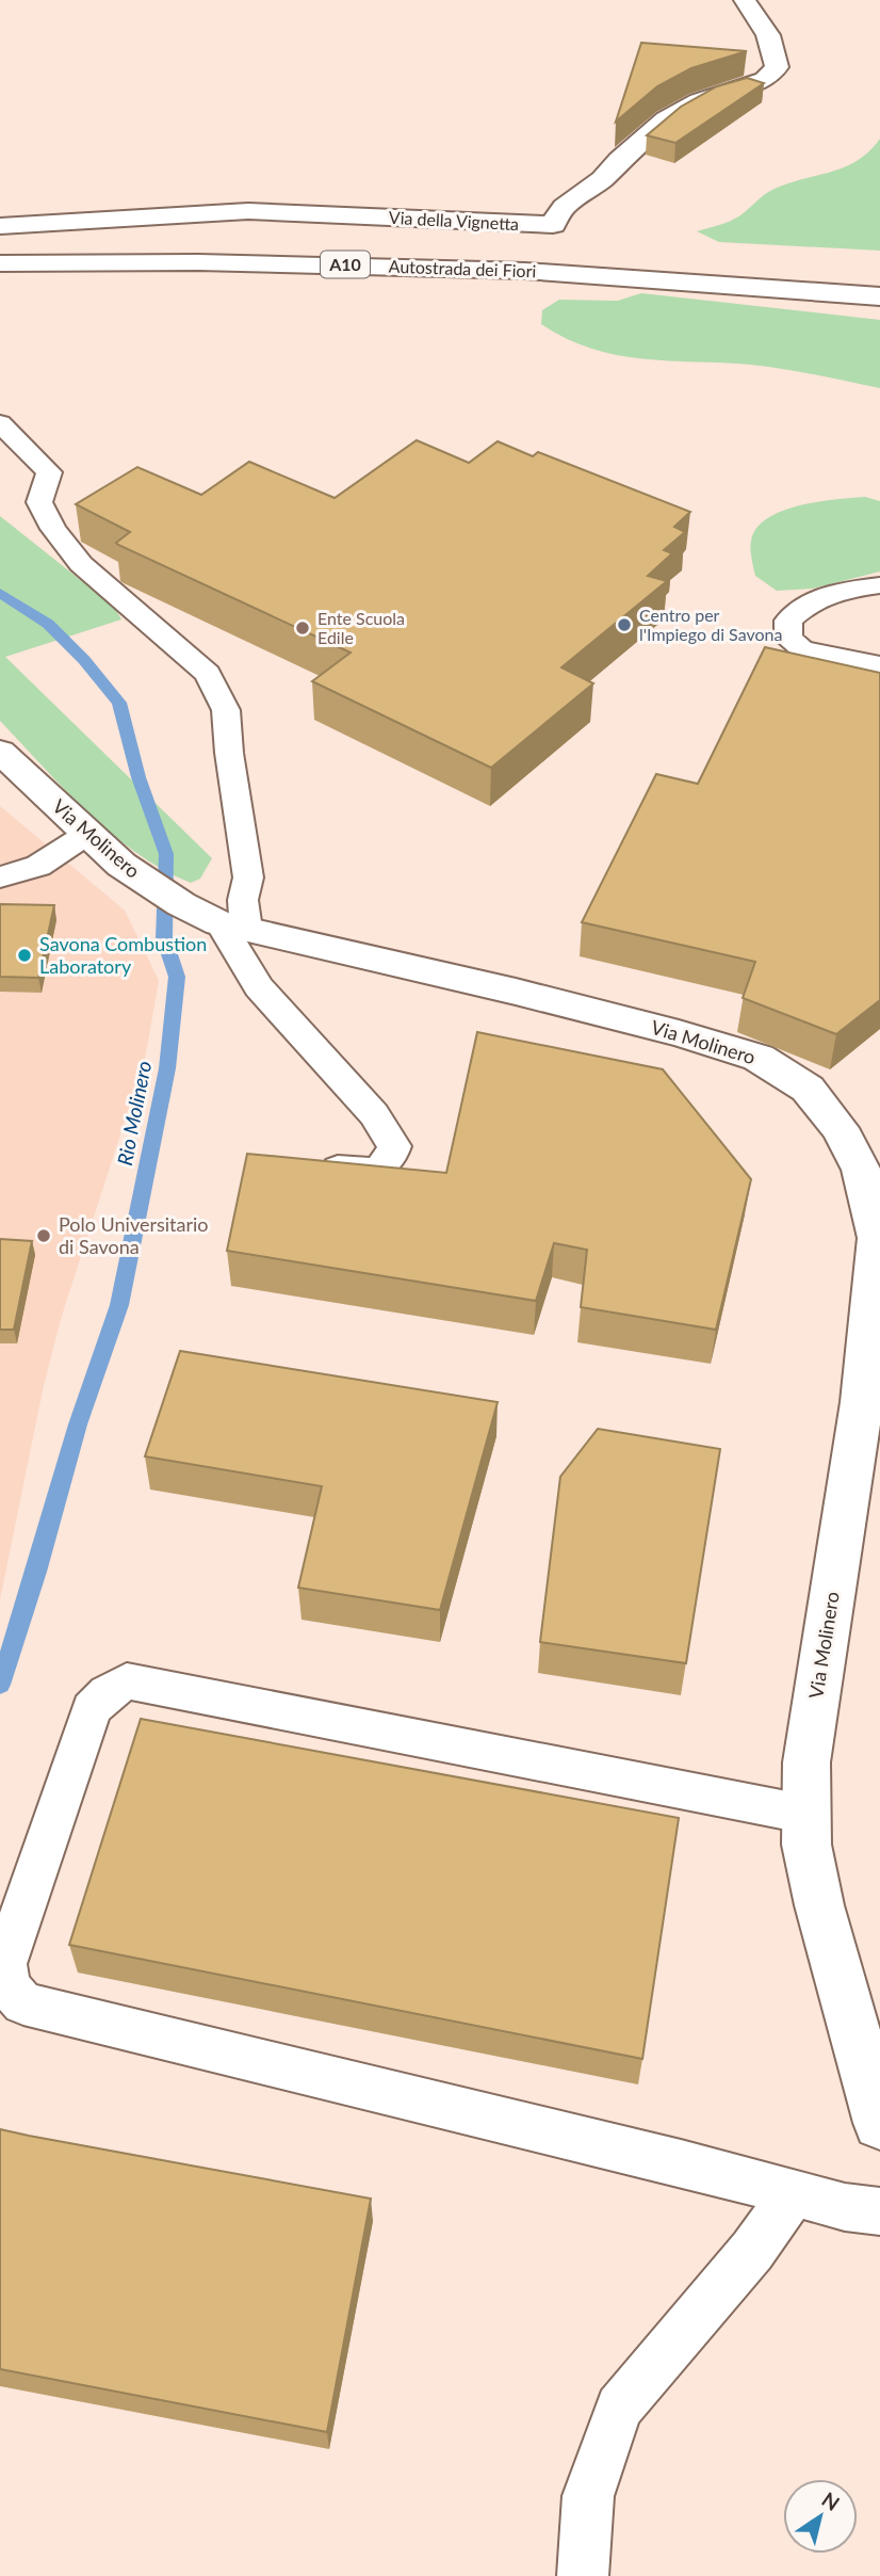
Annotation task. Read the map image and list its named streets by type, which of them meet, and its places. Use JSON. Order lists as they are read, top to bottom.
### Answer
{
  "streets": {
    "main road": [
      "Via della Vignetta",
      "A10",
      "Autostrada dei Fiori",
      "Via Molinero"
    ]
  },
  "water": ["Rio Molinero"],
  "places": [
    "Centro per l'Impiego di Savona",
    "Ente Scuola Edile",
    "Savona Combustion Laboratory",
    "Polo Universitario di Savona"
  ],
  "north": "top right"
}
